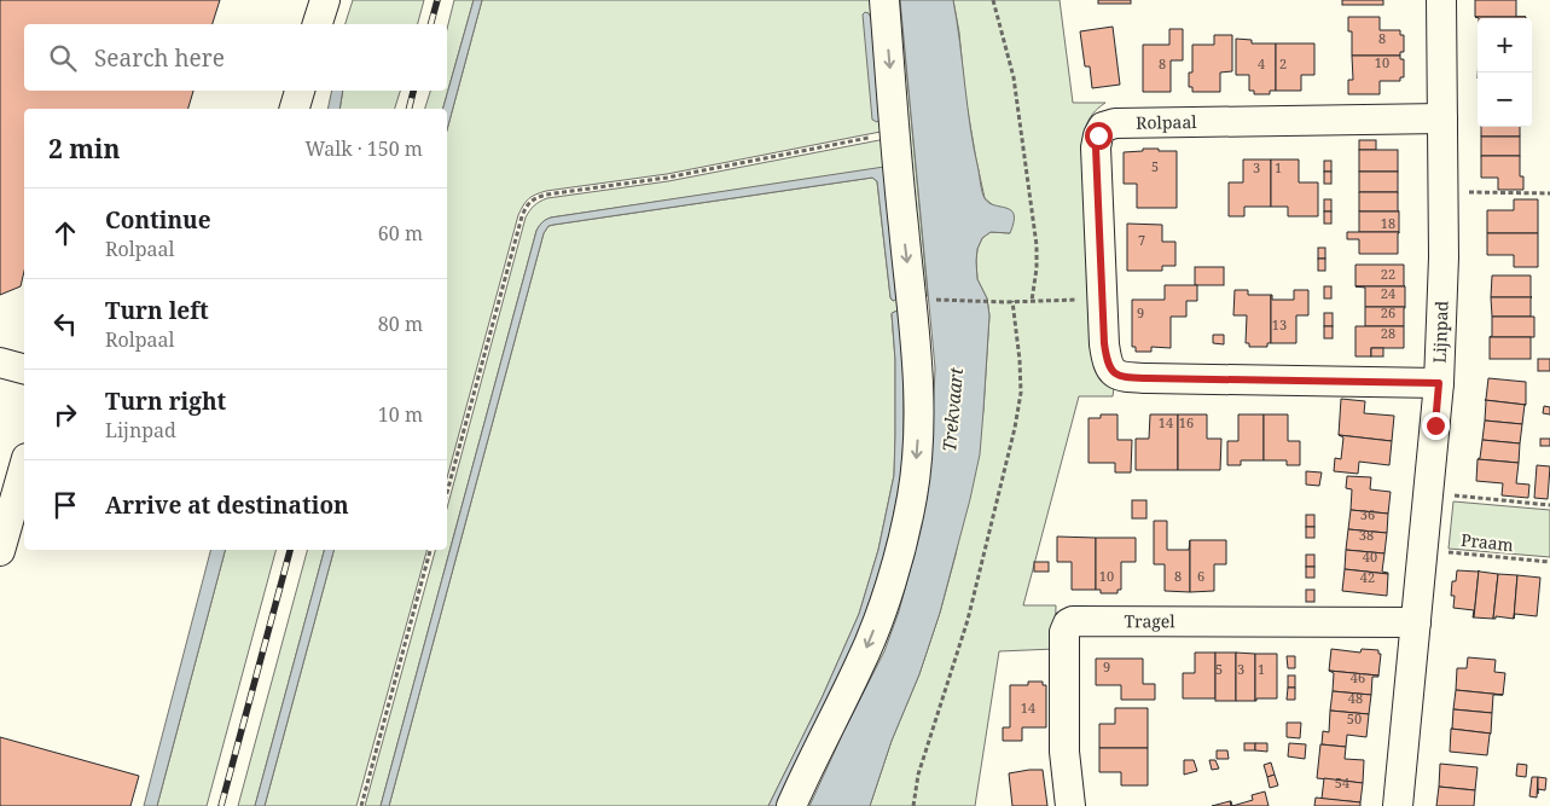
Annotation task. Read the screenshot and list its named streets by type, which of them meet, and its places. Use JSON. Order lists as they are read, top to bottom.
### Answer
{
  "streets": {
    "street": ["Rolpaal", "Lijnpad", "Tragel"],
    "path": ["Praam"]
  },
  "crossings": [
    ["Rolpaal", "Lijnpad"],
    ["Lijnpad", "Praam"],
    ["Lijnpad", "Tragel"]
  ],
  "water": ["Trekvaart"],
  "house_numbers": [
    "8",
    "10",
    "8",
    "4",
    "2",
    "5",
    "3",
    "1",
    "18",
    "7",
    "22",
    "24",
    "9",
    "26",
    "13",
    "28",
    "14",
    "16",
    "36",
    "38",
    "40",
    "10",
    "8",
    "6",
    "42",
    "9",
    "5",
    "3",
    "1",
    "46",
    "48",
    "14",
    "50",
    "54"
  ],
  "page": {
    "map_buttons": ["+", "−"],
    "search": "Search here",
    "heading": ["2 min", "Walk · 150 m"],
    "list": [
      ["Continue", "Rolpaal", "60 m"],
      ["Turn left", "Rolpaal", "80 m"],
      ["Turn right", "Lijnpad", "10 m"],
      "Arrive at destination"
    ]
  }
}
